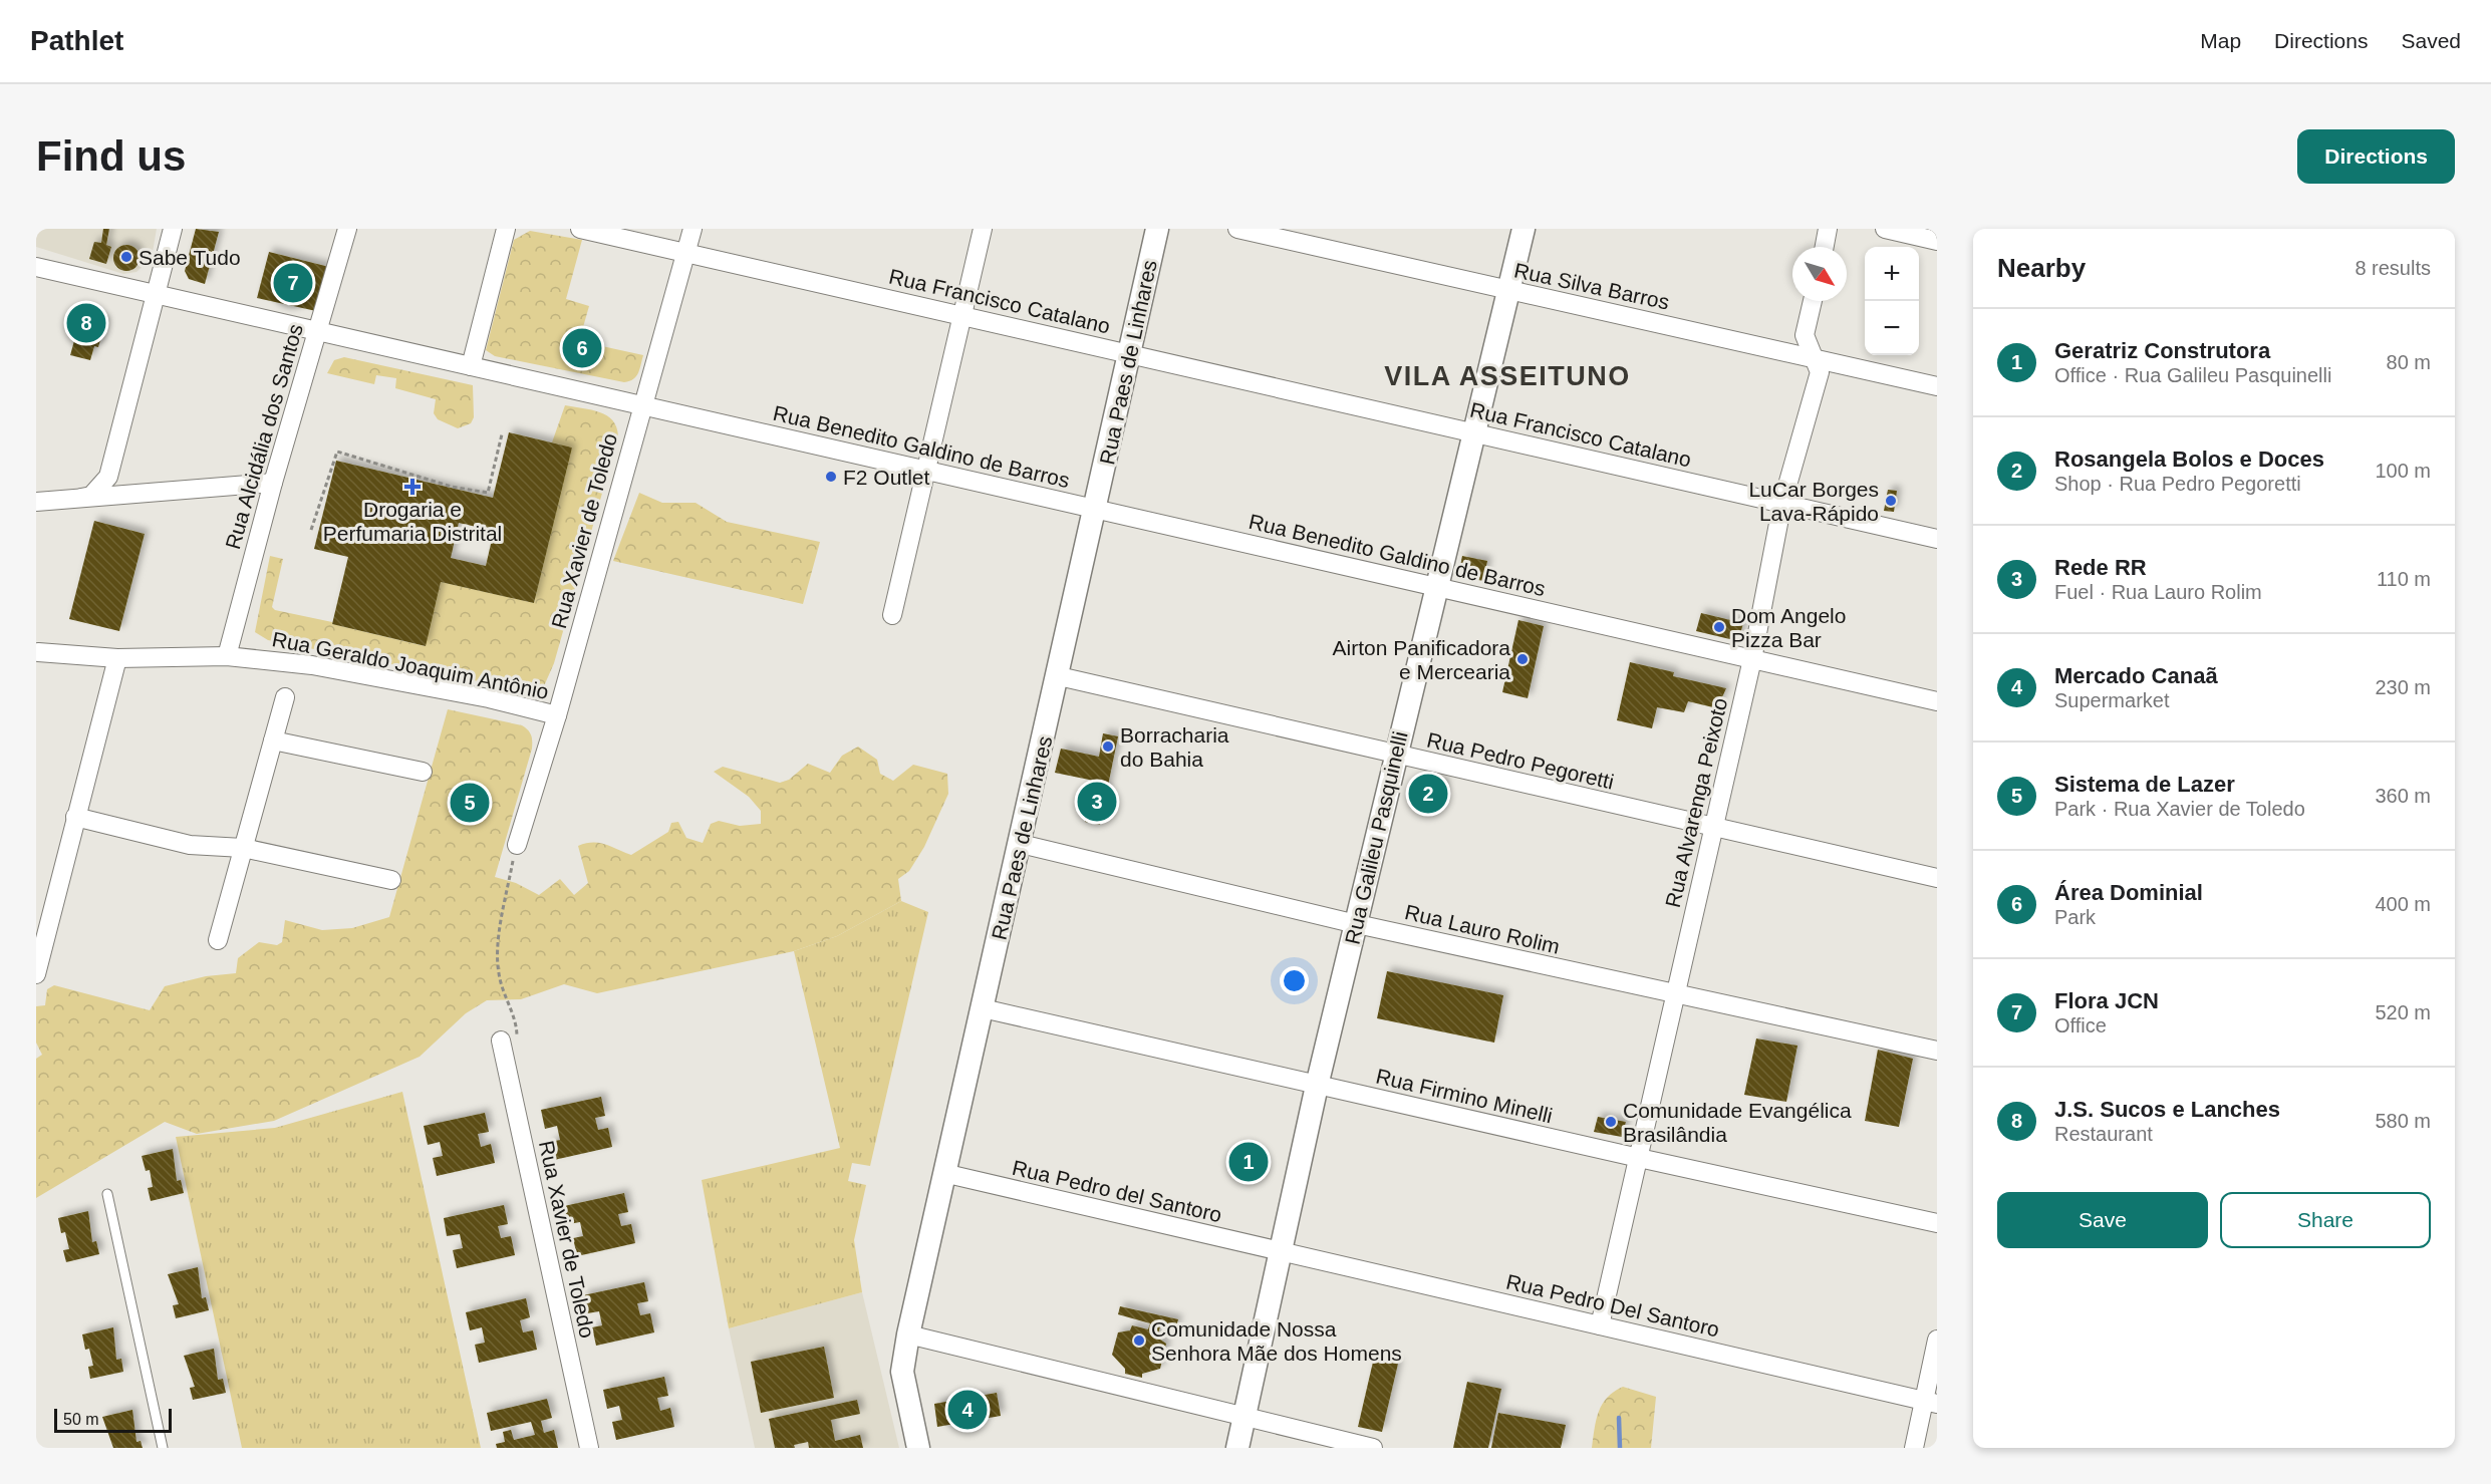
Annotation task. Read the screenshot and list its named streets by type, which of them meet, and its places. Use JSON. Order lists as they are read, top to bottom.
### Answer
{
  "streets": {
    "street": [
      "Rua Silva Barros",
      "Rua Francisco Catalano",
      "Rua Paes de Linhares",
      "Rua Alcidália dos Santos",
      "Rua Benedito Galdino de Barros",
      "Rua Xavier de Toledo",
      "Rua Geraldo Joaquim Antônio",
      "Rua Pedro Pegoretti",
      "Rua Alvarenga Peixoto",
      "Rua Galileu Pasquinelli",
      "Rua Lauro Rolim",
      "Rua Firmino Minelli",
      "Rua Pedro del Santoro",
      "Rua Pedro Del Santoro"
    ]
  },
  "crossings": [
    ["Rua Silva Barros", "Rua Alvarenga Peixoto"],
    ["Rua Silva Barros", "Rua Galileu Pasquinelli"],
    ["Rua Francisco Catalano", "Rua Paes de Linhares"],
    ["Rua Francisco Catalano", "Rua Xavier de Toledo"],
    ["Rua Francisco Catalano", "Rua Alvarenga Peixoto"],
    ["Rua Francisco Catalano", "Rua Galileu Pasquinelli"],
    ["Rua Paes de Linhares", "Rua Benedito Galdino de Barros"],
    ["Rua Paes de Linhares", "Rua Pedro Pegoretti"],
    ["Rua Paes de Linhares", "Rua Lauro Rolim"],
    ["Rua Paes de Linhares", "Rua Firmino Minelli"],
    ["Rua Paes de Linhares", "Rua Pedro del Santoro"],
    ["Rua Alcidália dos Santos", "Rua Benedito Galdino de Barros"],
    ["Rua Alcidália dos Santos", "Rua Geraldo Joaquim Antônio"],
    ["Rua Benedito Galdino de Barros", "Rua Xavier de Toledo"],
    ["Rua Benedito Galdino de Barros", "Rua Alvarenga Peixoto"],
    ["Rua Benedito Galdino de Barros", "Rua Galileu Pasquinelli"],
    ["Rua Xavier de Toledo", "Rua Geraldo Joaquim Antônio"],
    ["Rua Pedro Pegoretti", "Rua Alvarenga Peixoto"],
    ["Rua Pedro Pegoretti", "Rua Galileu Pasquinelli"],
    ["Rua Alvarenga Peixoto", "Rua Lauro Rolim"],
    ["Rua Alvarenga Peixoto", "Rua Firmino Minelli"],
    ["Rua Alvarenga Peixoto", "Rua Pedro Del Santoro"],
    ["Rua Galileu Pasquinelli", "Rua Lauro Rolim"],
    ["Rua Galileu Pasquinelli", "Rua Firmino Minelli"],
    ["Rua Galileu Pasquinelli", "Rua Pedro del Santoro"],
    ["Rua Galileu Pasquinelli", "Rua Pedro Del Santoro"],
    ["Rua Pedro del Santoro", "Rua Pedro Del Santoro"]
  ],
  "districts": ["VILA ASSEITUNO"],
  "places": {
    "other": [
      "Sabe Tudo",
      "F2 Outlet",
      "LuCar Borges Lava-Rápido",
      "Dom Angelo Pizza Bar",
      "Airton Panificadora e Mercearia",
      "Borracharia do Bahia",
      "Comunidade Evangélica Brasilândia",
      "Comunidade Nossa Senhora Mãe dos Homens"
    ],
    "health": ["Drogaria e Perfumaria Distrital"]
  },
  "scale_bar": "50 m",
  "north": "bottom right",
  "page": {
    "header": "Pathlet",
    "nav": ["Map", "Directions", "Saved"],
    "buttons": [
      "Directions",
      ["Save", "Share"]
    ],
    "title": "Find us",
    "heading": ["Nearby", "8 results"],
    "map_buttons": ["+", "−"],
    "pins": [
      "7",
      "8",
      "6",
      "2",
      "3",
      "5",
      "1",
      "4"
    ],
    "list": [
      {
        "mark": "1",
        "name": "Geratriz Construtora",
        "note": "Office · Rua Galileu Pasquinelli",
        "value": "80 m"
      },
      {
        "mark": "2",
        "name": "Rosangela Bolos e Doces",
        "note": "Shop · Rua Pedro Pegoretti",
        "value": "100 m"
      },
      {
        "mark": "3",
        "name": "Rede RR",
        "note": "Fuel · Rua Lauro Rolim",
        "value": "110 m"
      },
      {
        "mark": "4",
        "name": "Mercado Canaã",
        "note": "Supermarket",
        "value": "230 m"
      },
      {
        "mark": "5",
        "name": "Sistema de Lazer",
        "note": "Park · Rua Xavier de Toledo",
        "value": "360 m"
      },
      {
        "mark": "6",
        "name": "Área Dominial",
        "note": "Park",
        "value": "400 m"
      },
      {
        "mark": "7",
        "name": "Flora JCN",
        "note": "Office",
        "value": "520 m"
      },
      {
        "mark": "8",
        "name": "J.S. Sucos e Lanches",
        "note": "Restaurant",
        "value": "580 m"
      }
    ],
    "scale": "50 m"
  }
}
